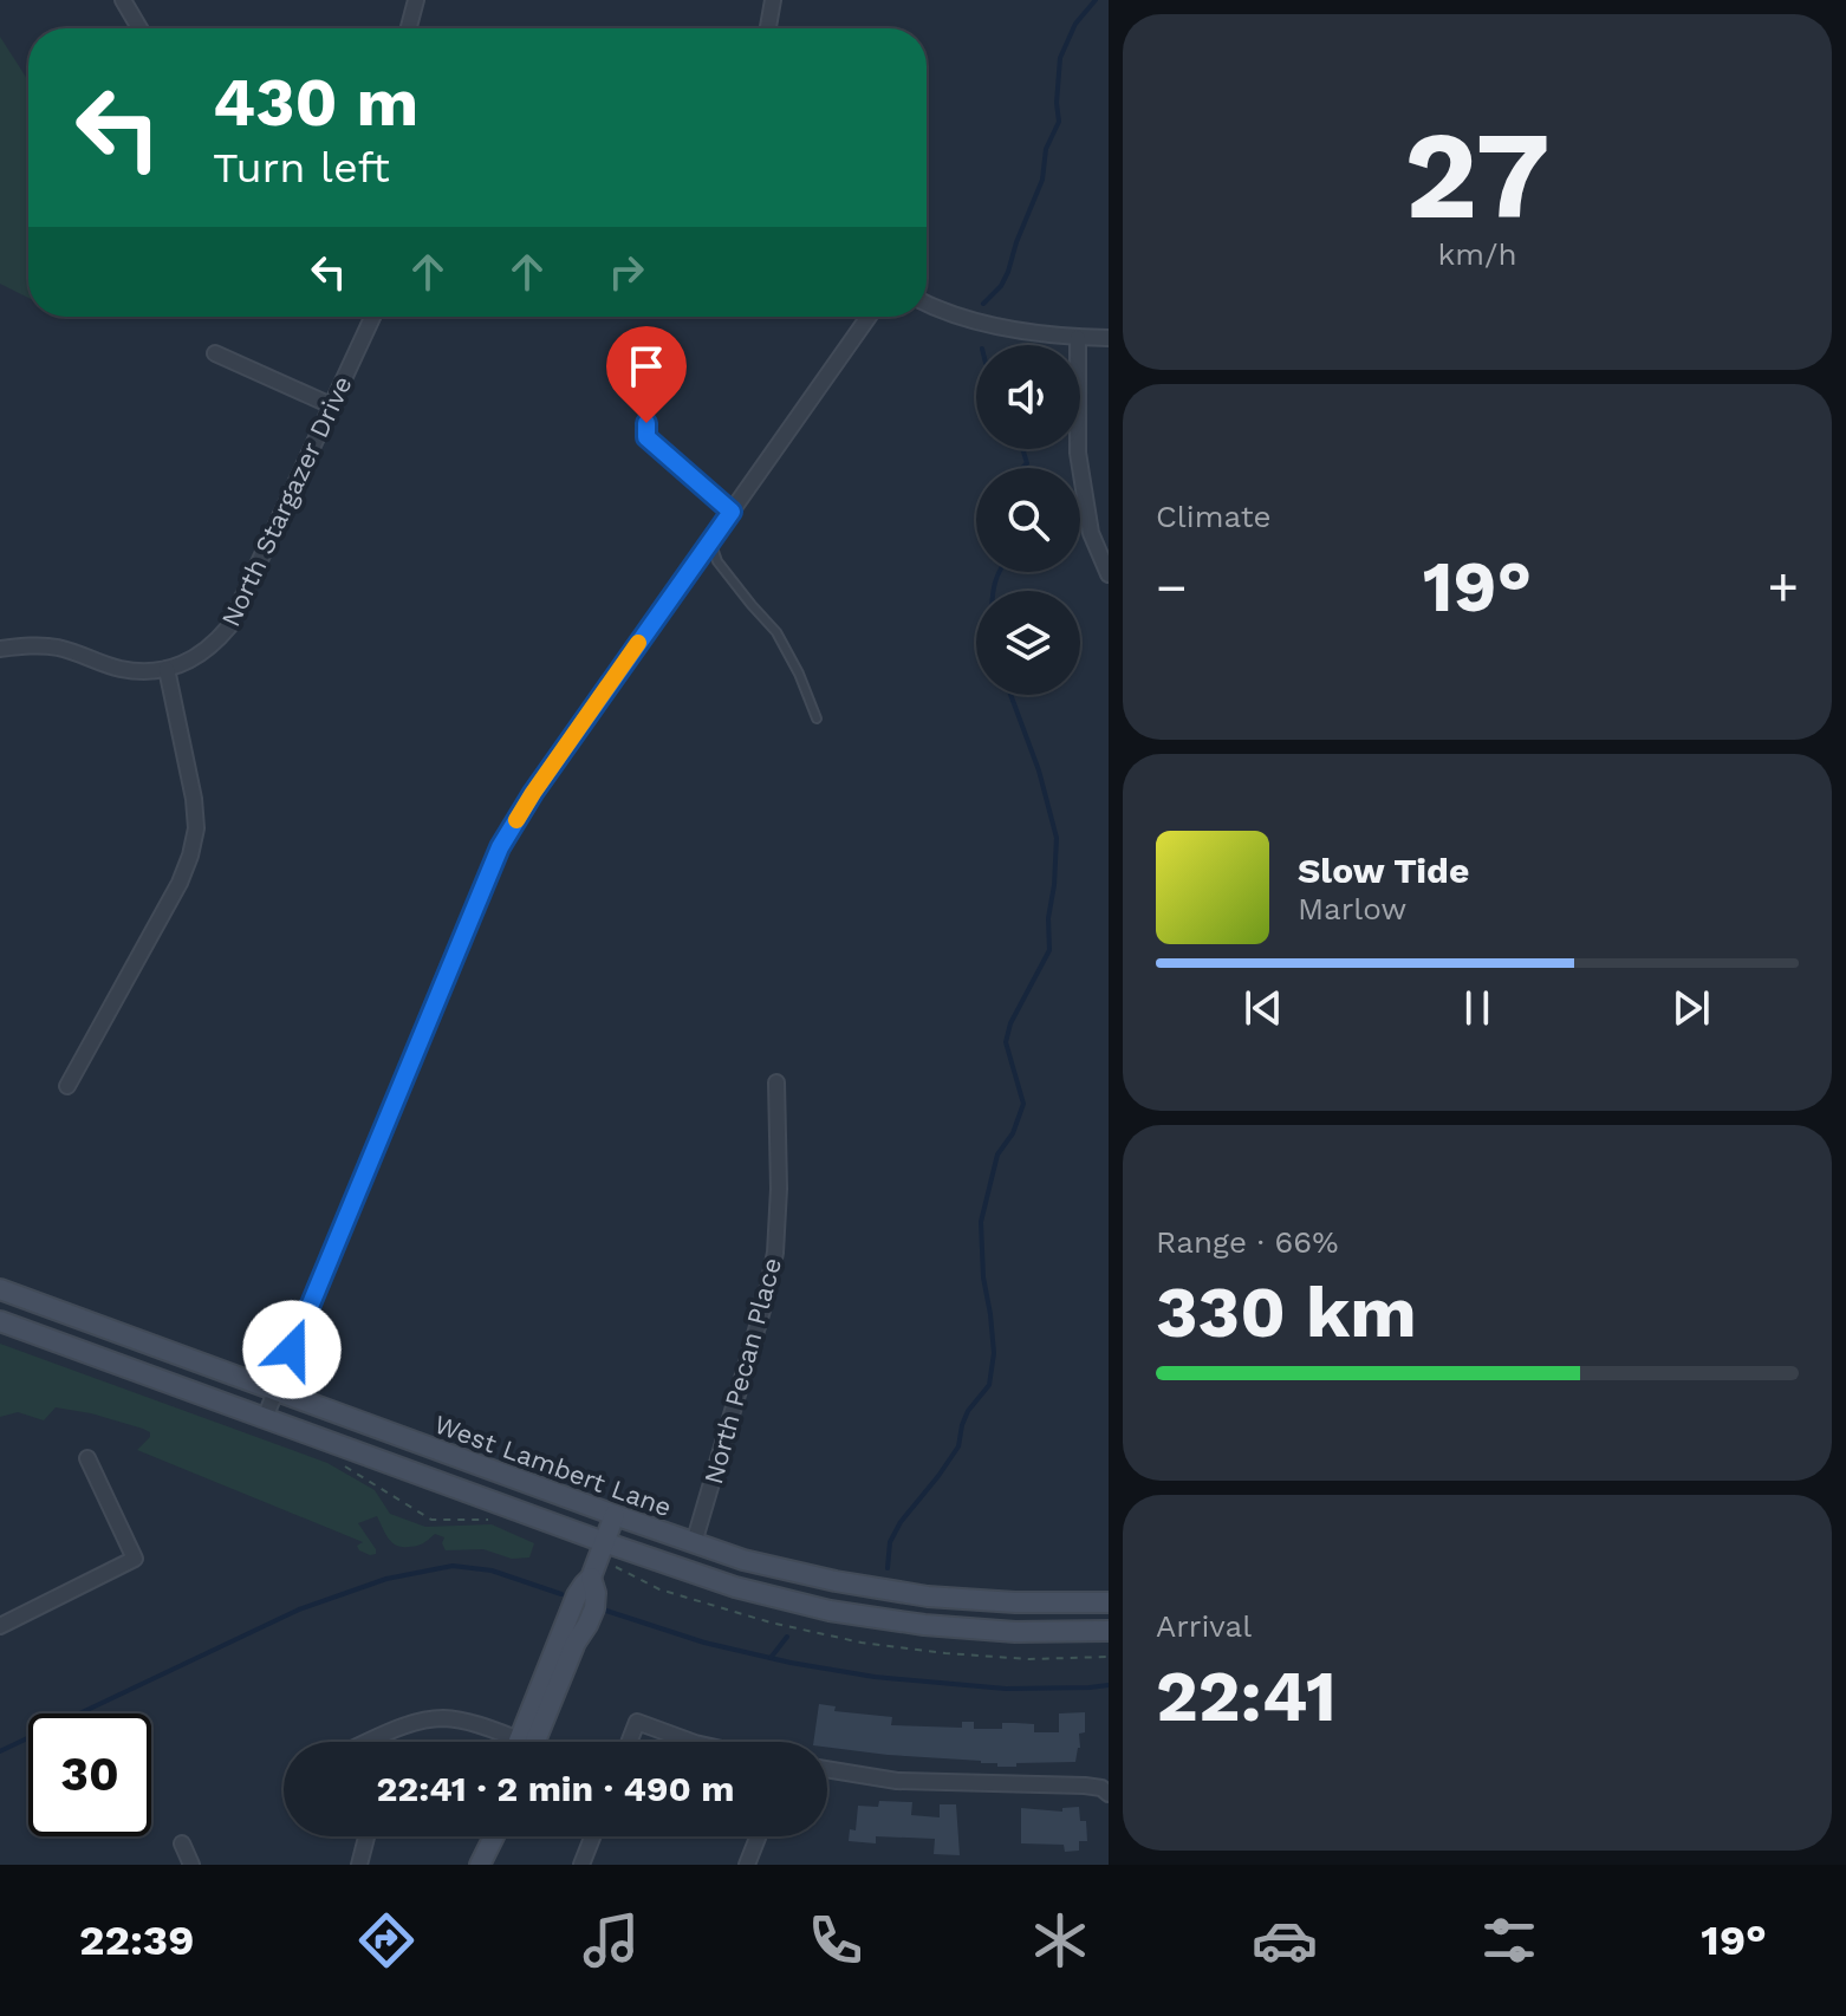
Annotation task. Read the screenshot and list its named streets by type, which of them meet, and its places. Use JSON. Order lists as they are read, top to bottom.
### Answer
{
  "streets": {
    "main road": ["West Lambert Lane"],
    "street": ["North Stargazer Drive", "North Pecan Place"]
  },
  "crossings": [
    ["North Pecan Place", "West Lambert Lane"]
  ],
  "page": {
    "tile": [
      ["27", "km/h"],
      "Climate",
      ["Range · 66%", "330 km"],
      ["Arrival", "22:41"]
    ],
    "turn": ["430 m", "Turn left"],
    "heat": ["−", "19°", "+"],
    "song": ["Slow Tide", "Marlow"],
    "limit": "30",
    "trip": "22:41 · 2 min · 490 m",
    "tabs": ["22:39", "19°"]
  }
}
